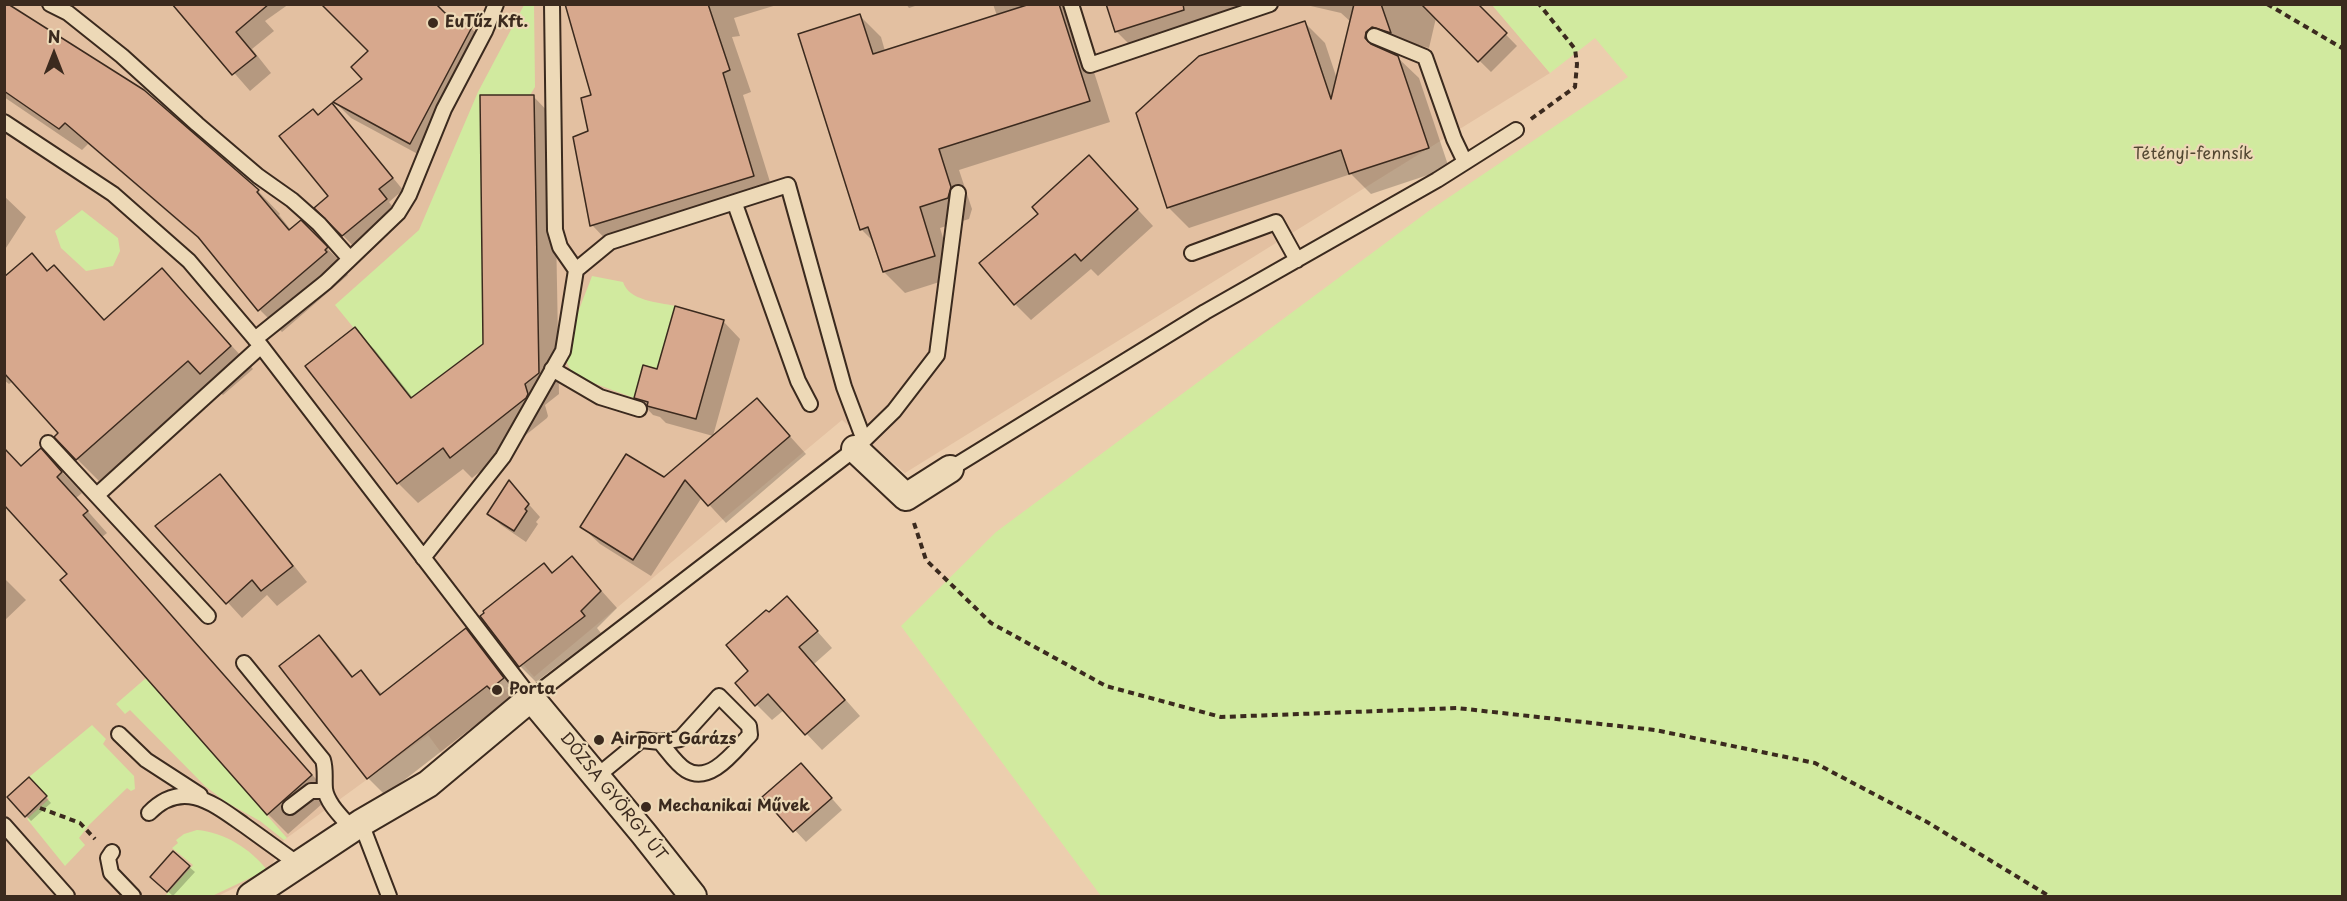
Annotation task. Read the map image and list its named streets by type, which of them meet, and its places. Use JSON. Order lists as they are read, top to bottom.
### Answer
{
  "streets": {
    "street": ["DÓZSA GYÖRGY ÚT"]
  },
  "parks": ["Tétényi-fennsík"],
  "places": [
    "EuTűz Kft.",
    "Porta",
    "Airport Garázs",
    "Mechanikai Művek"
  ],
  "north": "top"
}
